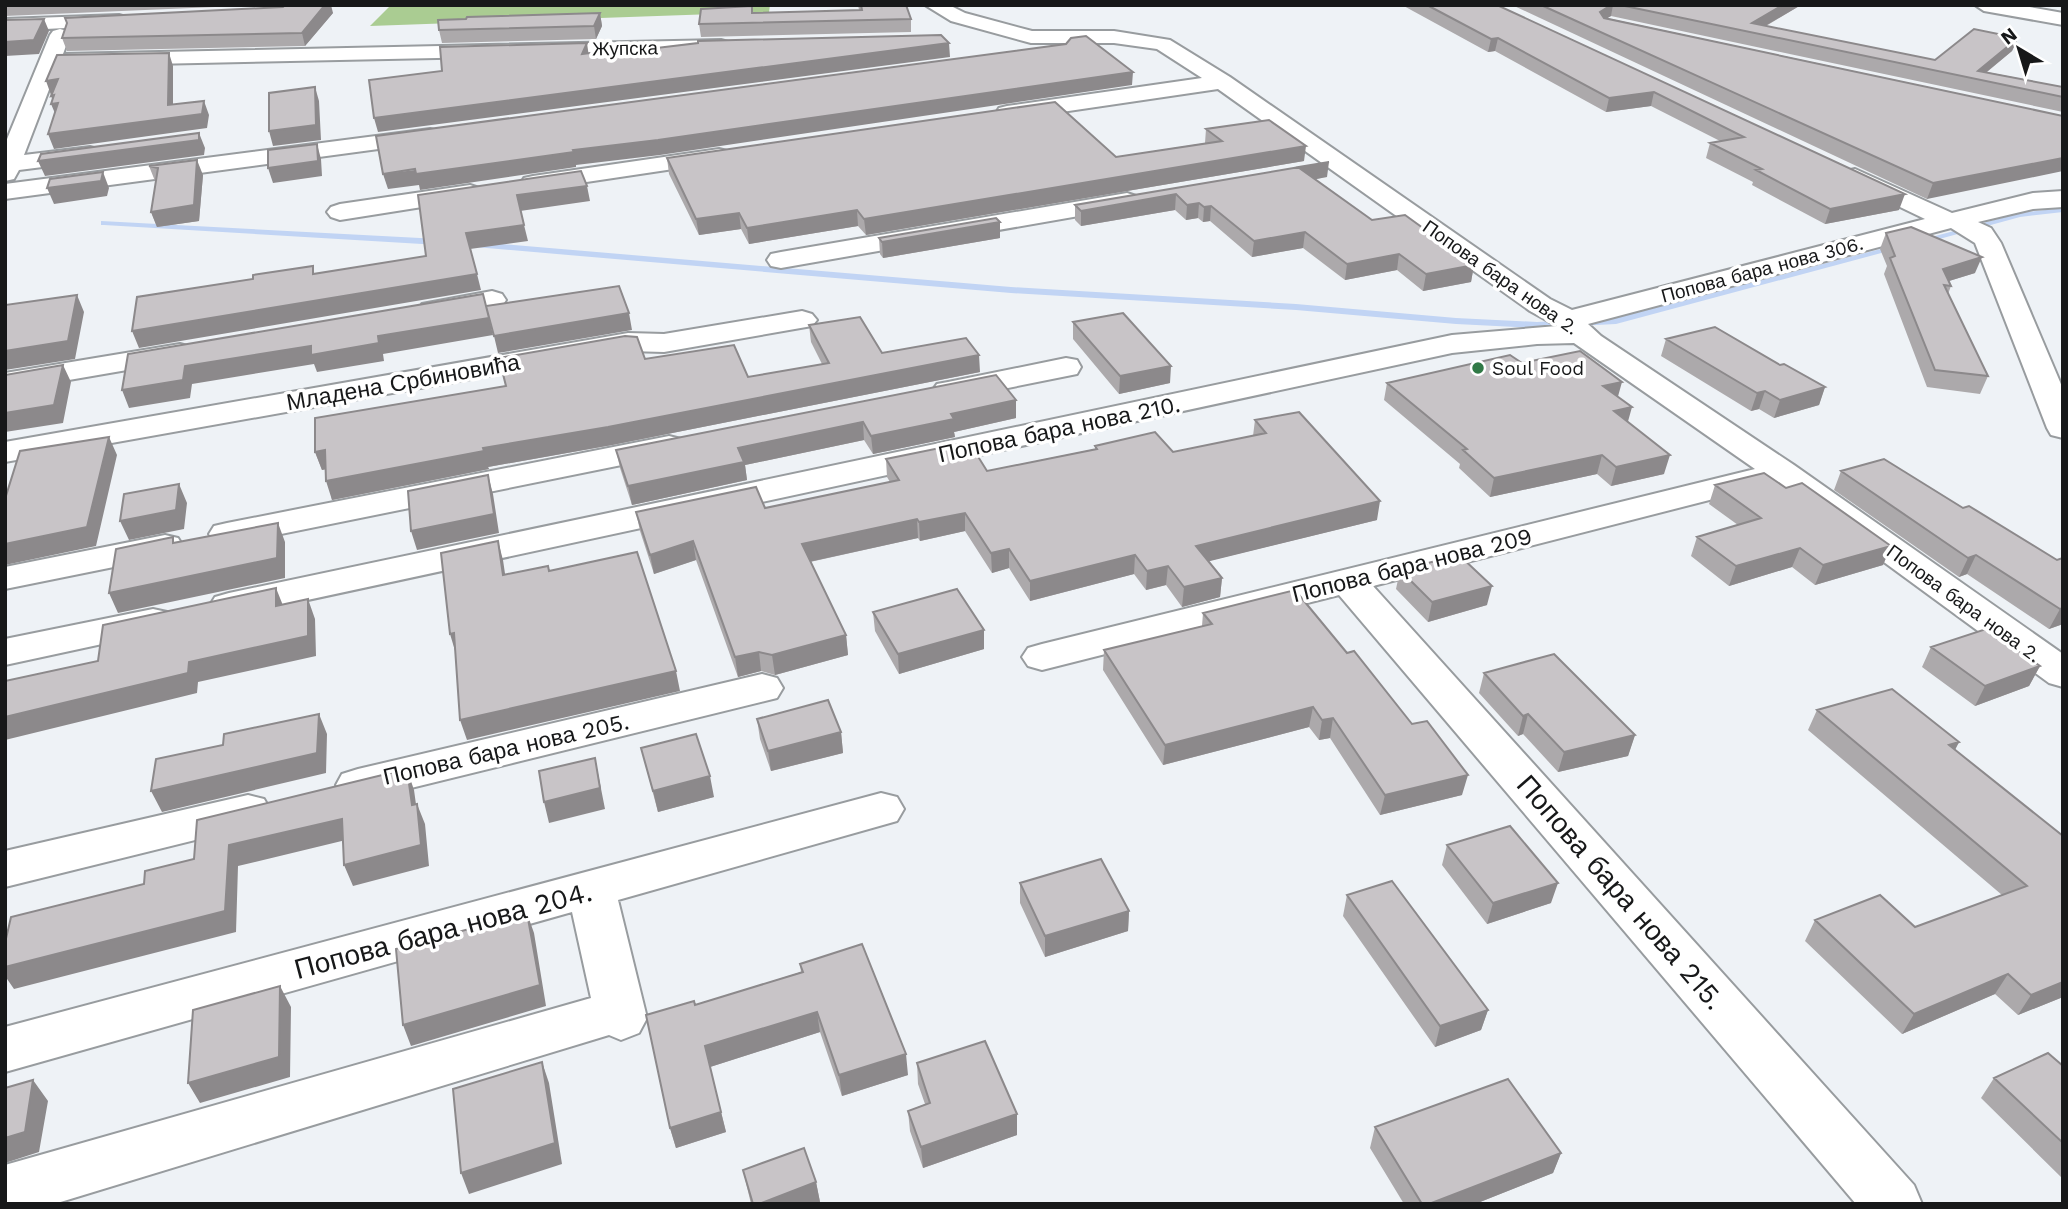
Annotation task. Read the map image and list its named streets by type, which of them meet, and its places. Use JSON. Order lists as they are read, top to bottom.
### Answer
{
  "streets": {
    "street": [
      "Жупска",
      "Попова бара нова 306.",
      "Попова бара нова 2.",
      "Младена Србиновића",
      "Попова бара нова 210.",
      "Попова бара нова 209",
      "Попова бара нова 205.",
      "Попова бара нова 215.",
      "Попова бара нова 204."
    ]
  },
  "crossings": [
    ["Попова бара нова 306.", "Попова бара нова 2."],
    ["Попова бара нова 306.", "Попова бара нова 210."],
    ["Попова бара нова 2.", "Попова бара нова 210."],
    ["Попова бара нова 2.", "Попова бара нова 209"],
    ["Попова бара нова 209", "Попова бара нова 215."]
  ],
  "places": ["Soul Food"],
  "north": "top left"
}
